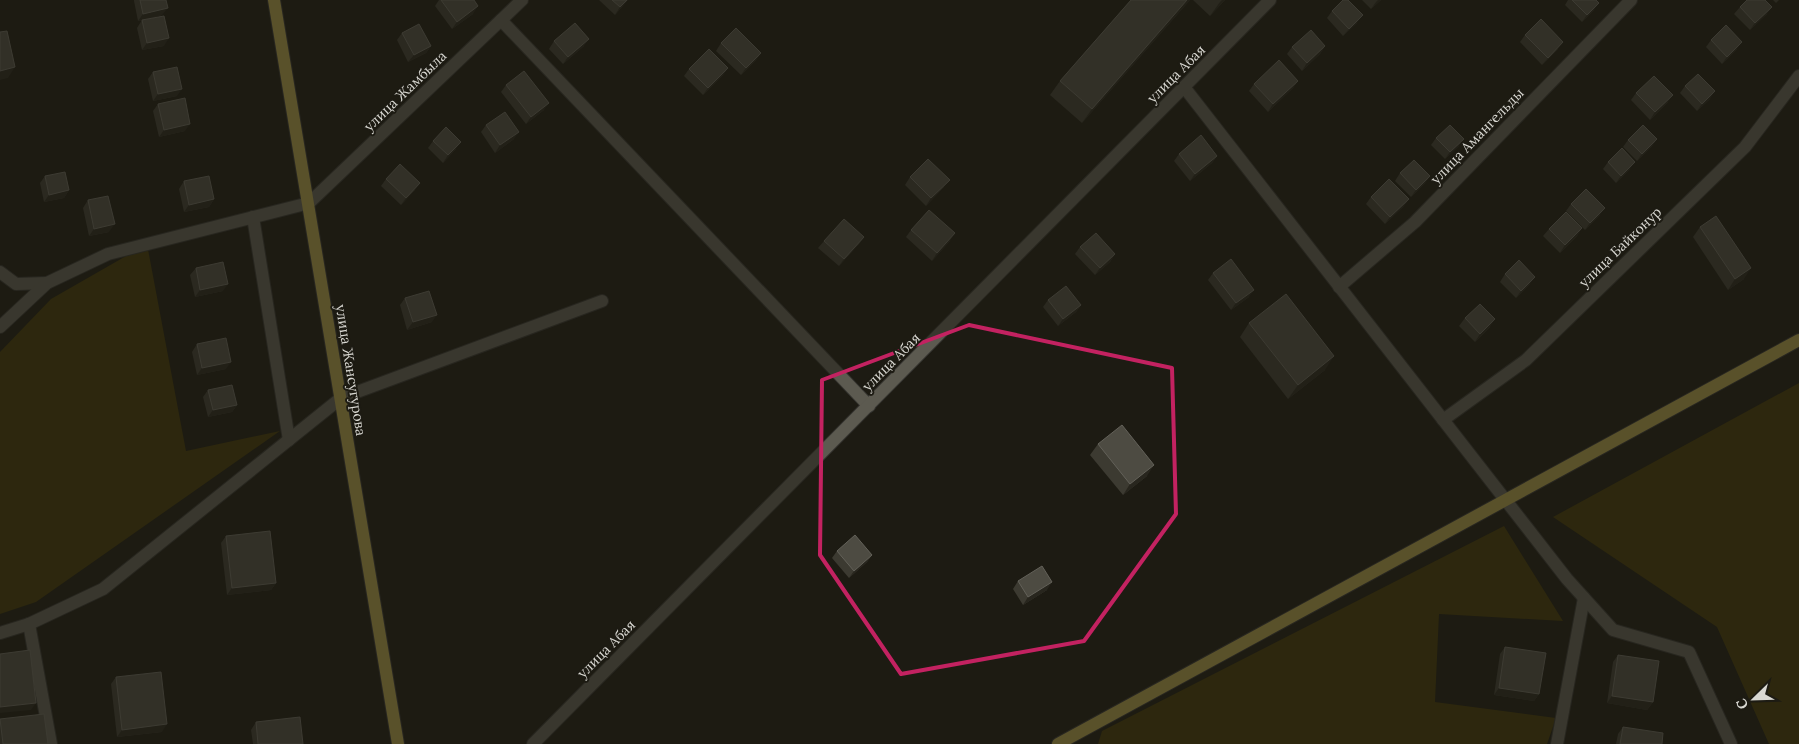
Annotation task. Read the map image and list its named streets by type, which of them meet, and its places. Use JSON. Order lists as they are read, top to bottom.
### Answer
{
  "streets": {
    "main road": ["улица Жансугурова"],
    "street": [
      "улица Абая",
      "улица Жамбыла",
      "улица Амангельды",
      "улица Байконур"
    ]
  },
  "crossings": [
    ["улица Жамбыла", "улица Жансугурова"]
  ],
  "north": "bottom left"
}
